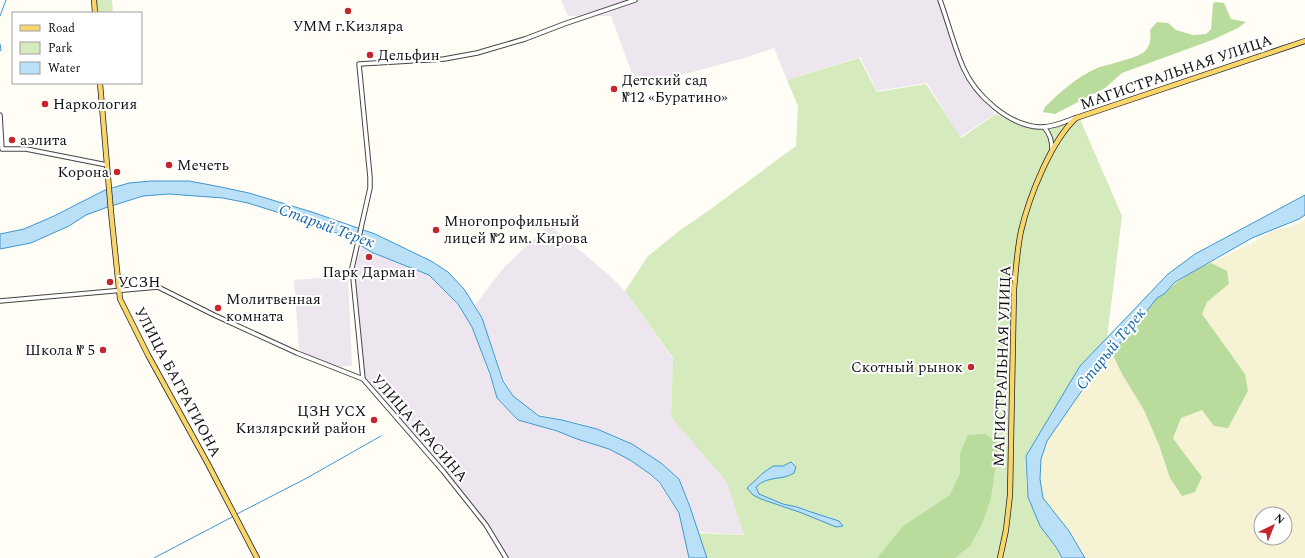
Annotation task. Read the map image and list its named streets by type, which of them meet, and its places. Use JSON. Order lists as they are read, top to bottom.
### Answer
{
  "streets": {
    "main road": ["МАГИСТРАЛЬНАЯ УЛИЦА", "УЛИЦА БАГРАТИОНА"],
    "street": ["УЛИЦА КРАСИНА"]
  },
  "crossings": [
    ["УЛИЦА БАГРАТИОНА", "УЛИЦА КРАСИНА"]
  ],
  "water": ["Старый Терек"],
  "places": [
    "УММ г.Кизляра",
    "Дельфин",
    "Детский сад №12 «Буратино»",
    "Наркология",
    "аэлита",
    "Мечеть",
    "Корона",
    "Многопрофильный лицей №2 им. Кирова",
    "Парк Дарман",
    "УСЗН",
    "Молитвенная комната",
    "Школа № 5",
    "Скотный рынок",
    "ЦЗН УСХ Кизлярский район"
  ],
  "legend": ["Road", "Park", "Water"],
  "north": "top right"
}
